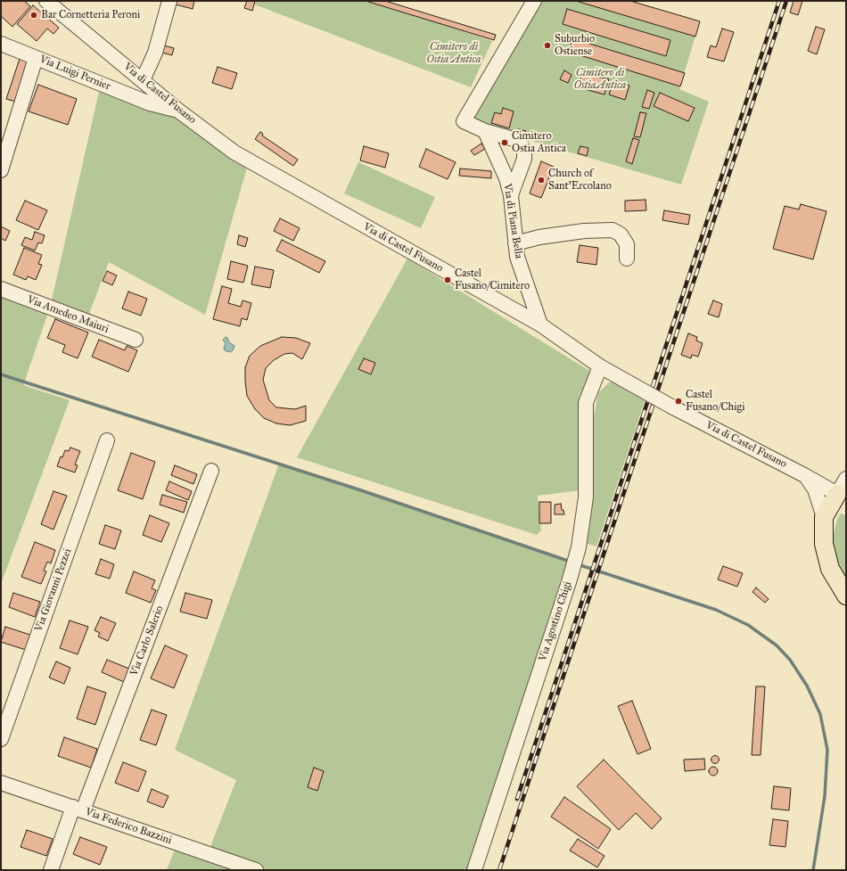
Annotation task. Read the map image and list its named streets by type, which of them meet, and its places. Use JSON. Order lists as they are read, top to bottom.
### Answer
{
  "streets": {
    "street": [
      "Via Luigi Pernier",
      "Via di Castel Fusano",
      "Via di Piana Bella",
      "Via Amedeo Maiuri",
      "Via Giovanni Pezzei",
      "Via Agostino Chigi",
      "Via Carlo Salerio",
      "Via Federico Bazzini"
    ]
  },
  "crossings": [
    ["Via Luigi Pernier", "Via di Castel Fusano"],
    ["Via di Castel Fusano", "Via di Piana Bella"],
    ["Via di Castel Fusano", "Via Agostino Chigi"],
    ["Via Carlo Salerio", "Via Federico Bazzini"]
  ],
  "parks": ["Cimitero di Ostia Antica", "Cimitero di OstiaAntica"],
  "places": [
    "Bar Cornetteria Peroni",
    "Suburbio Ostiense",
    "Cimitero Ostia Antica",
    "Church of Sant'Ercolano",
    "Castel Fusano/Cimitero",
    "Castel Fusano/Chigi"
  ]
}
